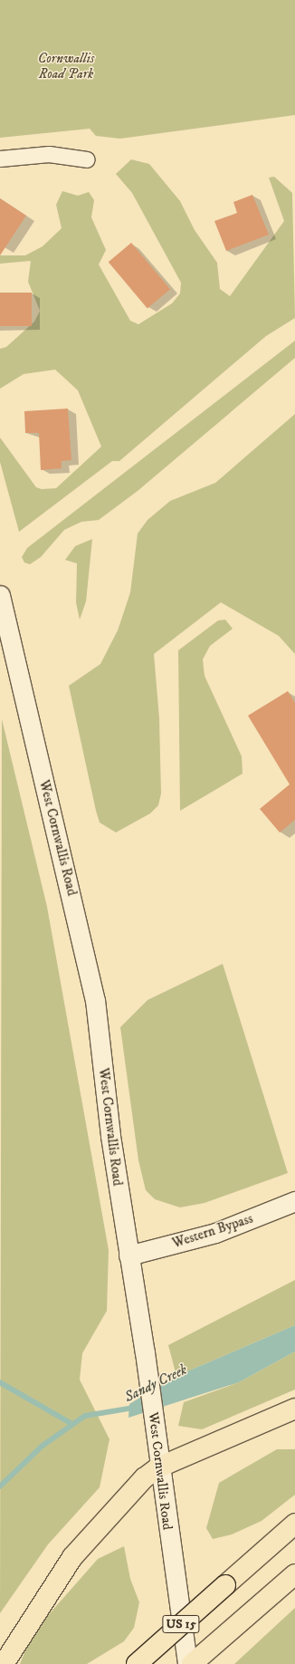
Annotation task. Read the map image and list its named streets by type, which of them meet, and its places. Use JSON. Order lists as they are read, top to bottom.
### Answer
{
  "streets": {
    "highway": ["US 15"],
    "street": ["West Cornwallis Road", "Western Bypass"]
  },
  "crossings": [
    ["West Cornwallis Road", "Western Bypass"]
  ],
  "water": ["Sandy Creek"],
  "parks": ["Cornwallis Road Park"]
}
